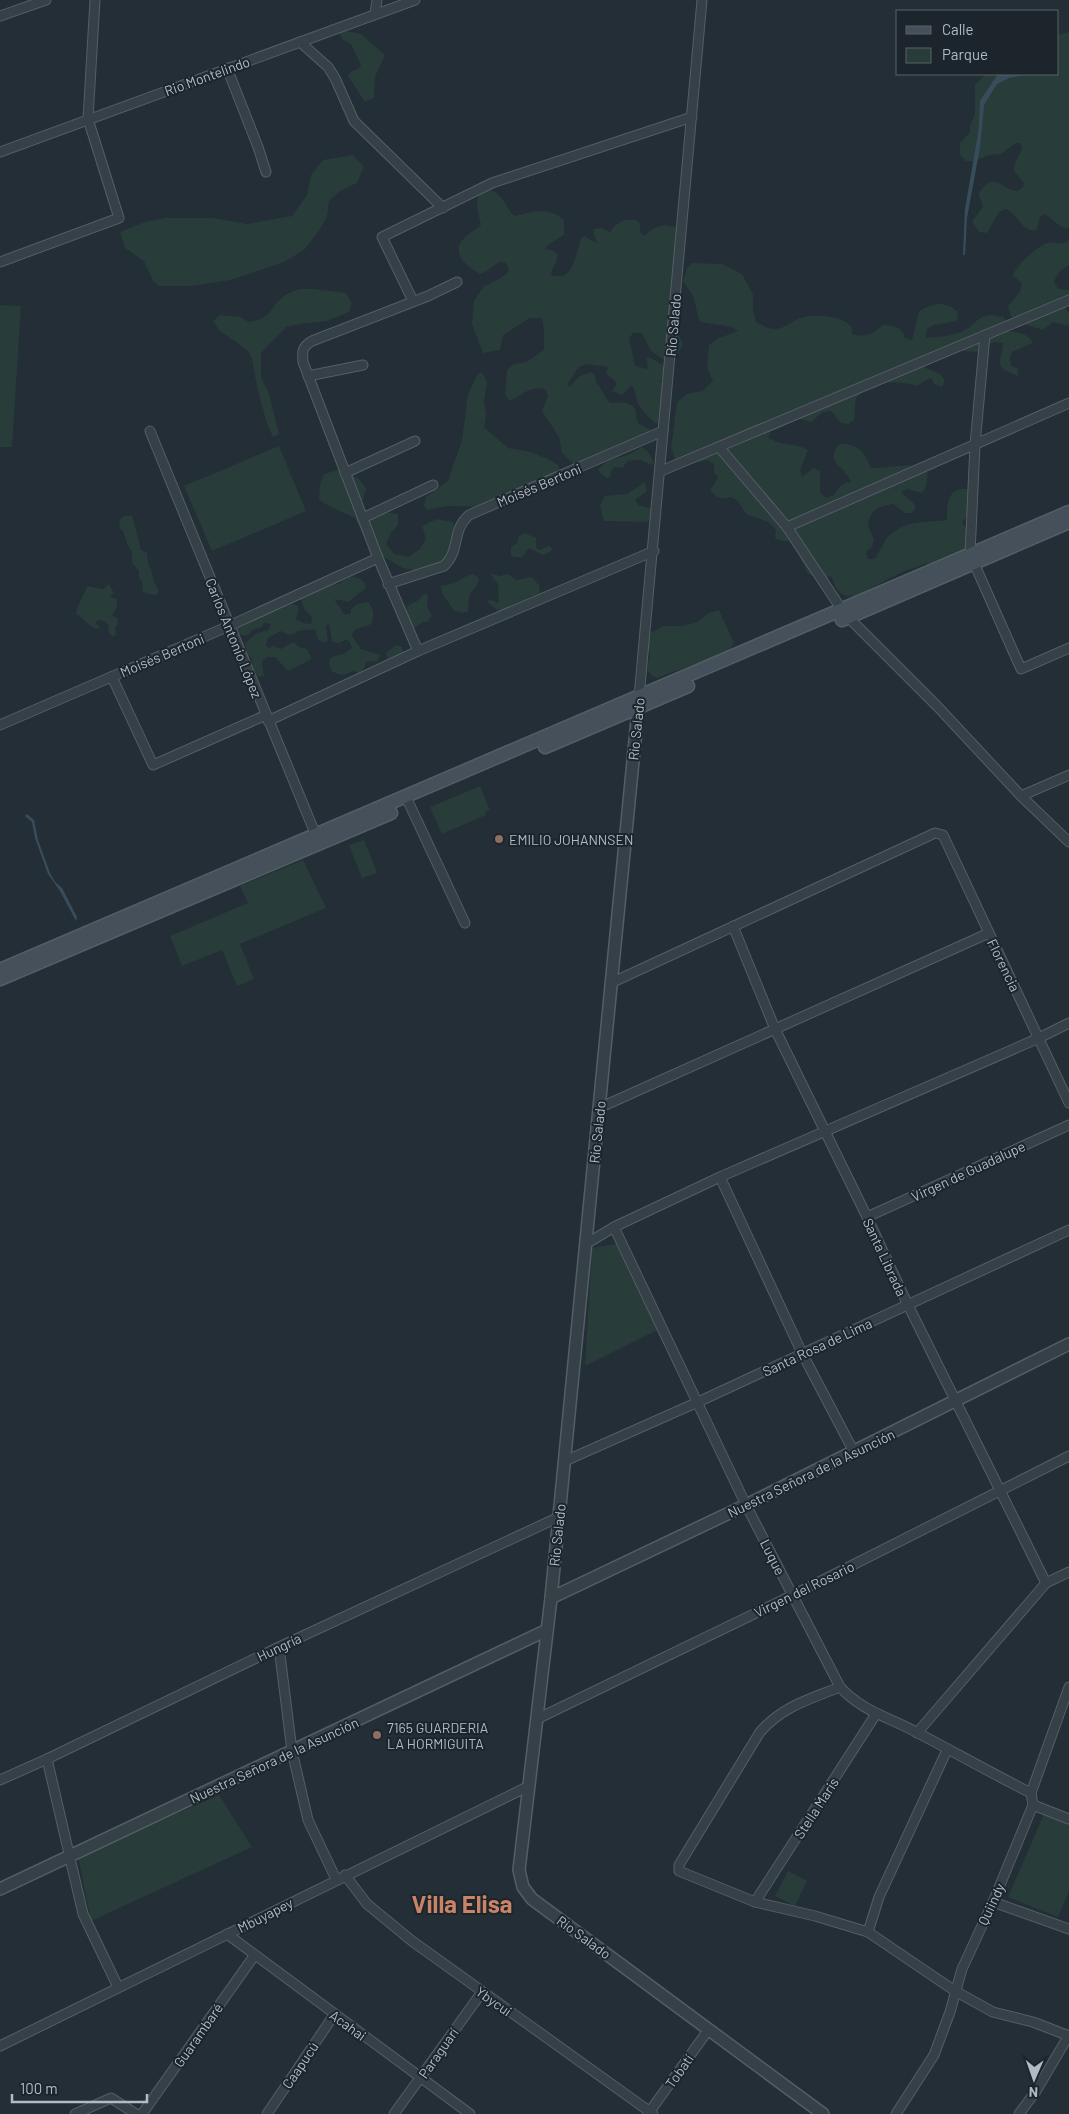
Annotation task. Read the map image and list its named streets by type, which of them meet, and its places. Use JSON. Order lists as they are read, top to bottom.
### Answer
{
  "streets": {
    "street": [
      "Rio Montelindo",
      "Río Salado",
      "Moisés Bertoni",
      "Carlos Antonio López",
      "Florencia",
      "Virgen de Guadalupe",
      "Santa Librada",
      "Santa Rosa de Lima",
      "Nuestra Señora de la Asunción",
      "Luque",
      "Virgen del Rosario",
      "Hungría",
      "Stella Maris",
      "Quiindy",
      "Mbuyapey",
      "Ybycui",
      "Acahai",
      "Guarambaré",
      "Paraguarí",
      "Caapucú",
      "Tobatí"
    ]
  },
  "crossings": [
    ["Río Salado", "Moisés Bertoni"],
    ["Río Salado", "Santa Rosa de Lima"],
    ["Río Salado", "Nuestra Señora de la Asunción"],
    ["Río Salado", "Virgen del Rosario"],
    ["Río Salado", "Hungría"],
    ["Río Salado", "Mbuyapey"],
    ["Río Salado", "Tobatí"],
    ["Moisés Bertoni", "Carlos Antonio López"],
    ["Florencia", "Santa Librada"],
    ["Virgen de Guadalupe", "Santa Librada"],
    ["Santa Librada", "Santa Rosa de Lima"],
    ["Santa Librada", "Nuestra Señora de la Asunción"],
    ["Santa Librada", "Virgen del Rosario"],
    ["Santa Rosa de Lima", "Luque"],
    ["Nuestra Señora de la Asunción", "Luque"],
    ["Luque", "Virgen del Rosario"],
    ["Luque", "Stella Maris"],
    ["Mbuyapey", "Ybycui"],
    ["Mbuyapey", "Acahai"],
    ["Ybycui", "Paraguarí"],
    ["Ybycui", "Tobatí"],
    ["Acahai", "Guarambaré"],
    ["Acahai", "Paraguarí"],
    ["Acahai", "Caapucú"]
  ],
  "districts": ["Villa Elisa"],
  "places": ["EMILIO JOHANNSEN", "7165 GUARDERIA LA HORMIGUITA"],
  "legend": ["Calle", "Parque"],
  "scale_bar": "100 m",
  "north": "bottom"
}
